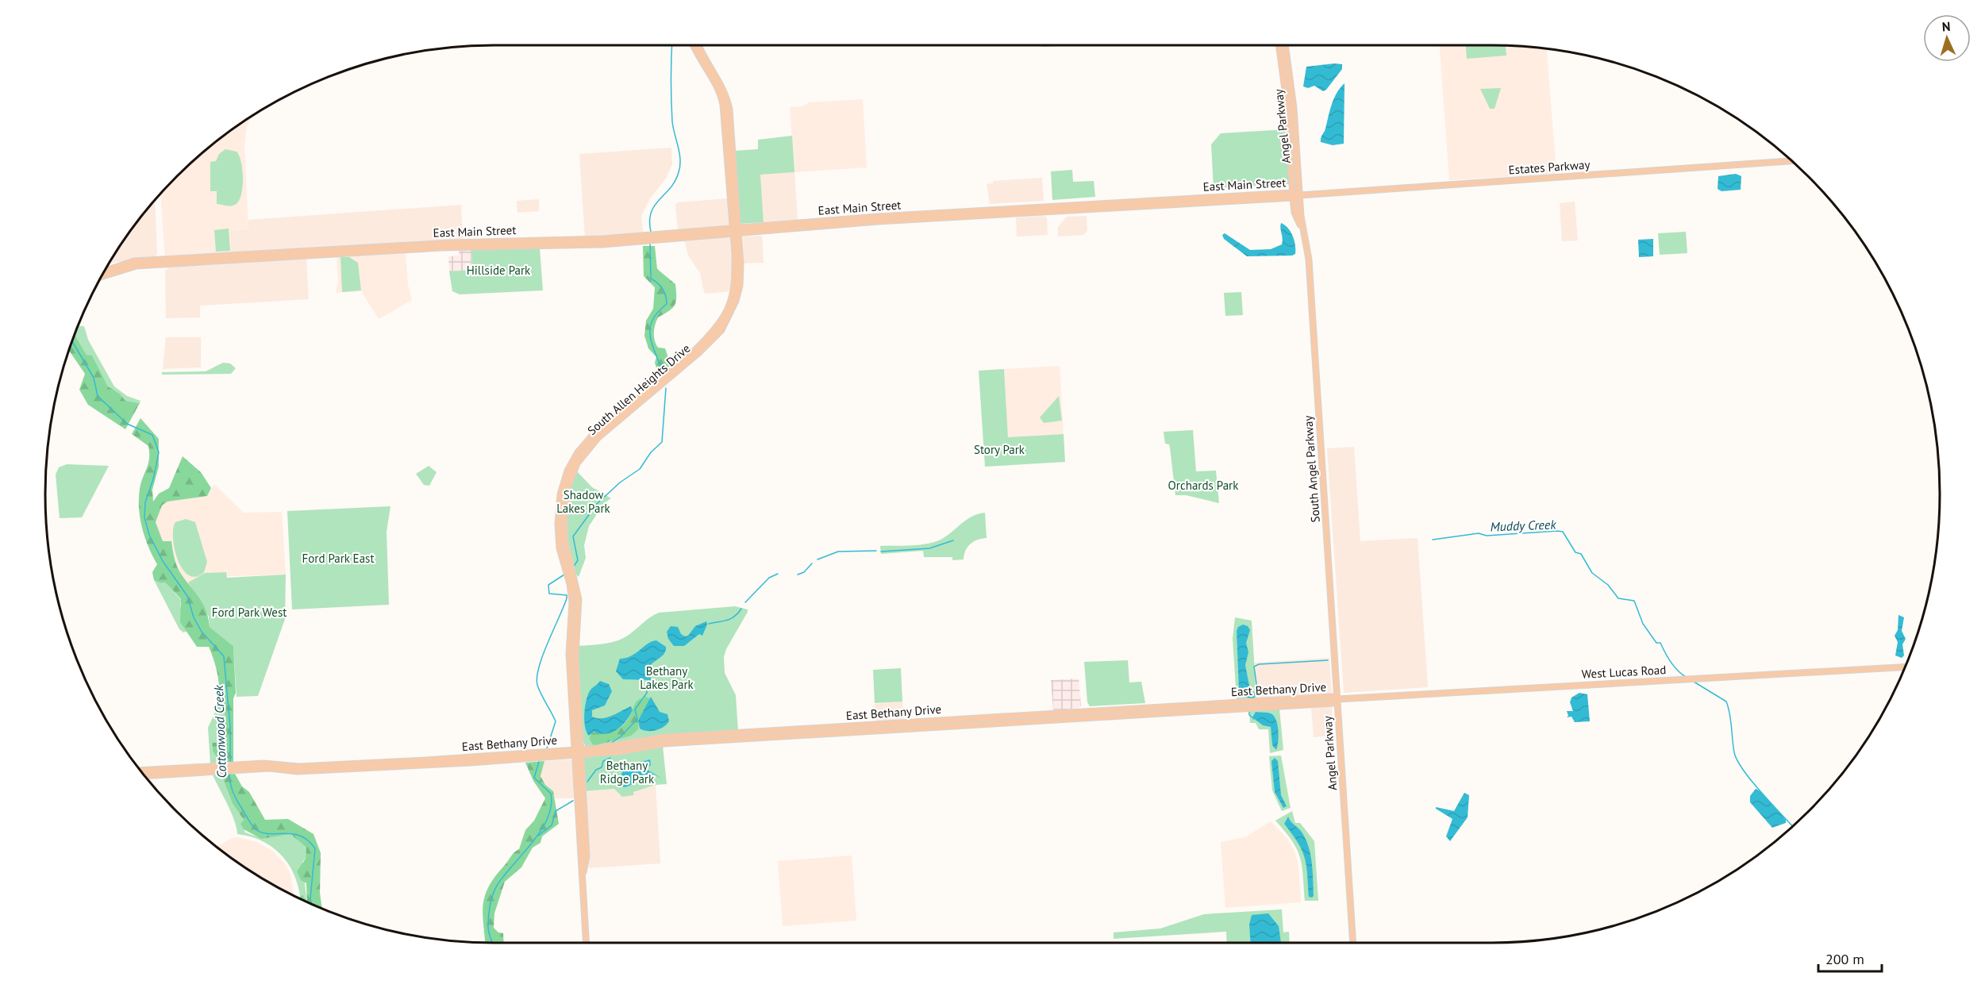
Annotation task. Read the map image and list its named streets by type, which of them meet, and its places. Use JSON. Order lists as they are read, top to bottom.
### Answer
{
  "streets": {
    "main road": [
      "Angel Parkway",
      "Estates Parkway",
      "East Main Street",
      "South Allen Heights Drive",
      "South Angel Parkway",
      "West Lucas Road",
      "East Bethany Drive"
    ]
  },
  "crossings": [
    ["Angel Parkway", "Estates Parkway"],
    ["Angel Parkway", "East Main Street"],
    ["Angel Parkway", "South Angel Parkway"],
    ["Angel Parkway", "West Lucas Road"],
    ["Angel Parkway", "East Bethany Drive"],
    ["Estates Parkway", "East Main Street"],
    ["East Main Street", "South Allen Heights Drive"],
    ["South Allen Heights Drive", "East Bethany Drive"],
    ["South Angel Parkway", "West Lucas Road"],
    ["South Angel Parkway", "East Bethany Drive"],
    ["West Lucas Road", "East Bethany Drive"]
  ],
  "water": ["Muddy Creek", "Cottonwood Creek"],
  "parks": [
    "Hillside Park",
    "Story Park",
    "Orchards Park",
    "Shadow Lakes Park",
    "Ford Park East",
    "Ford Park West",
    "Bethany Lakes Park",
    "Bethany Ridge Park"
  ],
  "scale_bar": "200 m",
  "north": "top"
}
